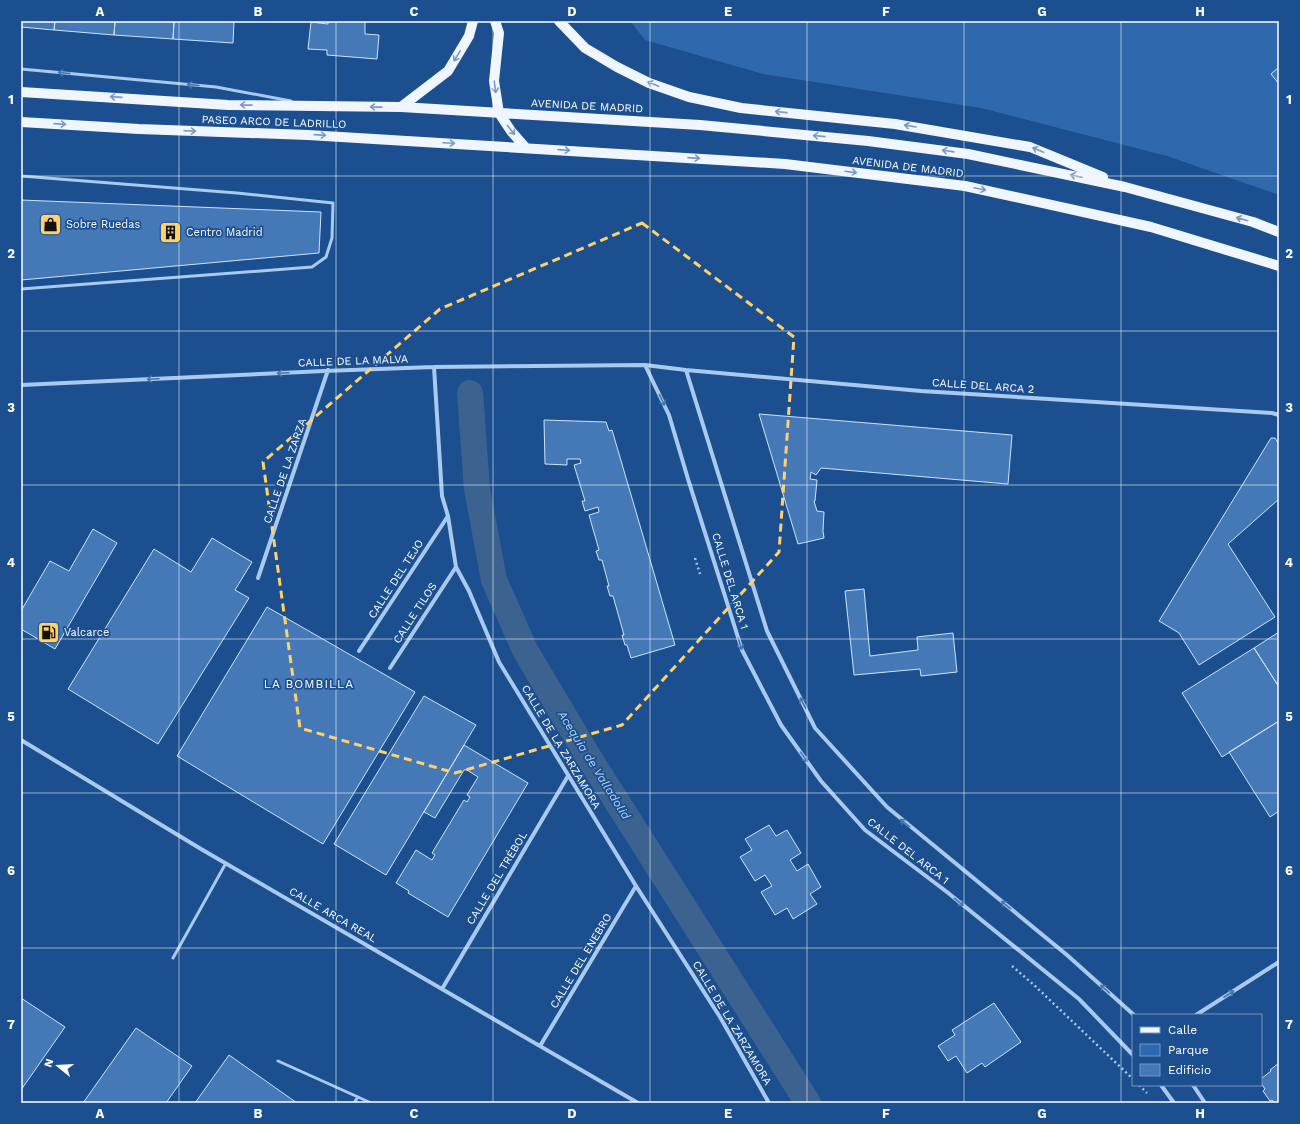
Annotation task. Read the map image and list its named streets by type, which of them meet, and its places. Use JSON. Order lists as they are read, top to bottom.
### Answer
{
  "streets": {
    "main road": ["AVENIDA DE MADRID", "PASEO ARCO DE LADRILLO"],
    "street": [
      "CALLE DE LA MALVA",
      "CALLE DEL ARCA 2",
      "CALLE DE LA ZARZA",
      "CALLE DEL TEJO",
      "CALLE DEL ARCA 1",
      "CALLE TILOS",
      "CALLE DE LA ZARZAMORA",
      "CALLE DEL TRÉBOL",
      "CALLE ARCA REAL",
      "CALLE DEL ENEBRO"
    ]
  },
  "crossings": [
    ["AVENIDA DE MADRID", "PASEO ARCO DE LADRILLO"],
    ["CALLE DE LA MALVA", "CALLE DEL ARCA 2"],
    ["CALLE DE LA MALVA", "CALLE DE LA ZARZA"],
    ["CALLE DE LA MALVA", "CALLE DEL ARCA 1"],
    ["CALLE DE LA MALVA", "CALLE DE LA ZARZAMORA"],
    ["CALLE DEL ARCA 2", "CALLE DEL ARCA 1"],
    ["CALLE DEL TEJO", "CALLE DE LA ZARZAMORA"],
    ["CALLE TILOS", "CALLE DE LA ZARZAMORA"],
    ["CALLE DE LA ZARZAMORA", "CALLE DEL TRÉBOL"],
    ["CALLE DE LA ZARZAMORA", "CALLE DEL ENEBRO"],
    ["CALLE DEL TRÉBOL", "CALLE ARCA REAL"],
    ["CALLE ARCA REAL", "CALLE DEL ENEBRO"]
  ],
  "one_way": ["CALLE DE LA MALVA"],
  "districts": ["LA BOMBILLA"],
  "water": ["Acequia de Valladolid"],
  "places": {
    "shop": ["Sobre Ruedas"],
    "building": ["Centro Madrid"],
    "fuel station": ["Valcarce"]
  },
  "legend": ["Calle", "Parque", "Edificio"],
  "north": "left",
  "grid": {
    "columns": [
      "A",
      "B",
      "C",
      "D",
      "E",
      "F",
      "G",
      "H"
    ],
    "rows": [
      "1",
      "2",
      "3",
      "4",
      "5",
      "6",
      "7"
    ]
  }
}
